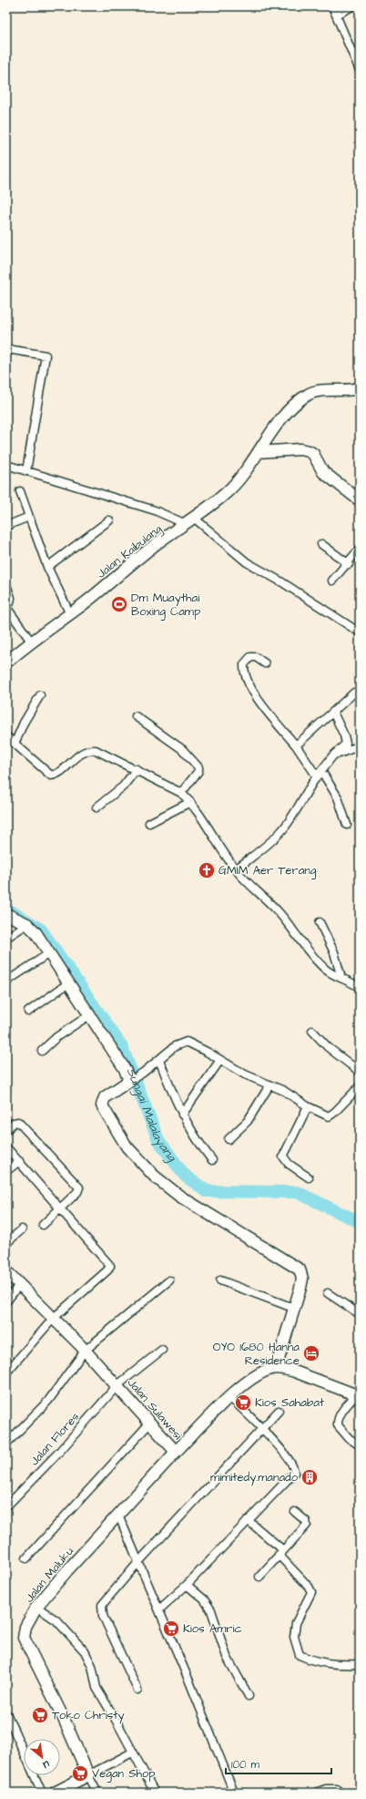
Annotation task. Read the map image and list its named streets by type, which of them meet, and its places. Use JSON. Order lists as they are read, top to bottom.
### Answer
{
  "streets": {
    "street": [
      "Jalan Kaibulang",
      "Jalan Sulawesi",
      "Jalan Flores",
      "Jalan Maluku"
    ]
  },
  "crossings": [
    ["Jalan Sulawesi", "Jalan Flores"],
    ["Jalan Sulawesi", "Jalan Maluku"]
  ],
  "water": ["Sungai Malalayang"],
  "places": {
    "sports": ["Dm Muaythai Boxing Camp"],
    "church": ["GMIM Aer Terang"],
    "hotel": ["OYO 1680 Hanna Residence"],
    "supermarket": [
      "Kios Sahabat",
      "Kios Amric",
      "Toko Christy",
      "Vegan Shop"
    ],
    "building": ["mimitedy.manado"]
  },
  "scale_bar": "100 m",
  "north": "bottom right"
}
